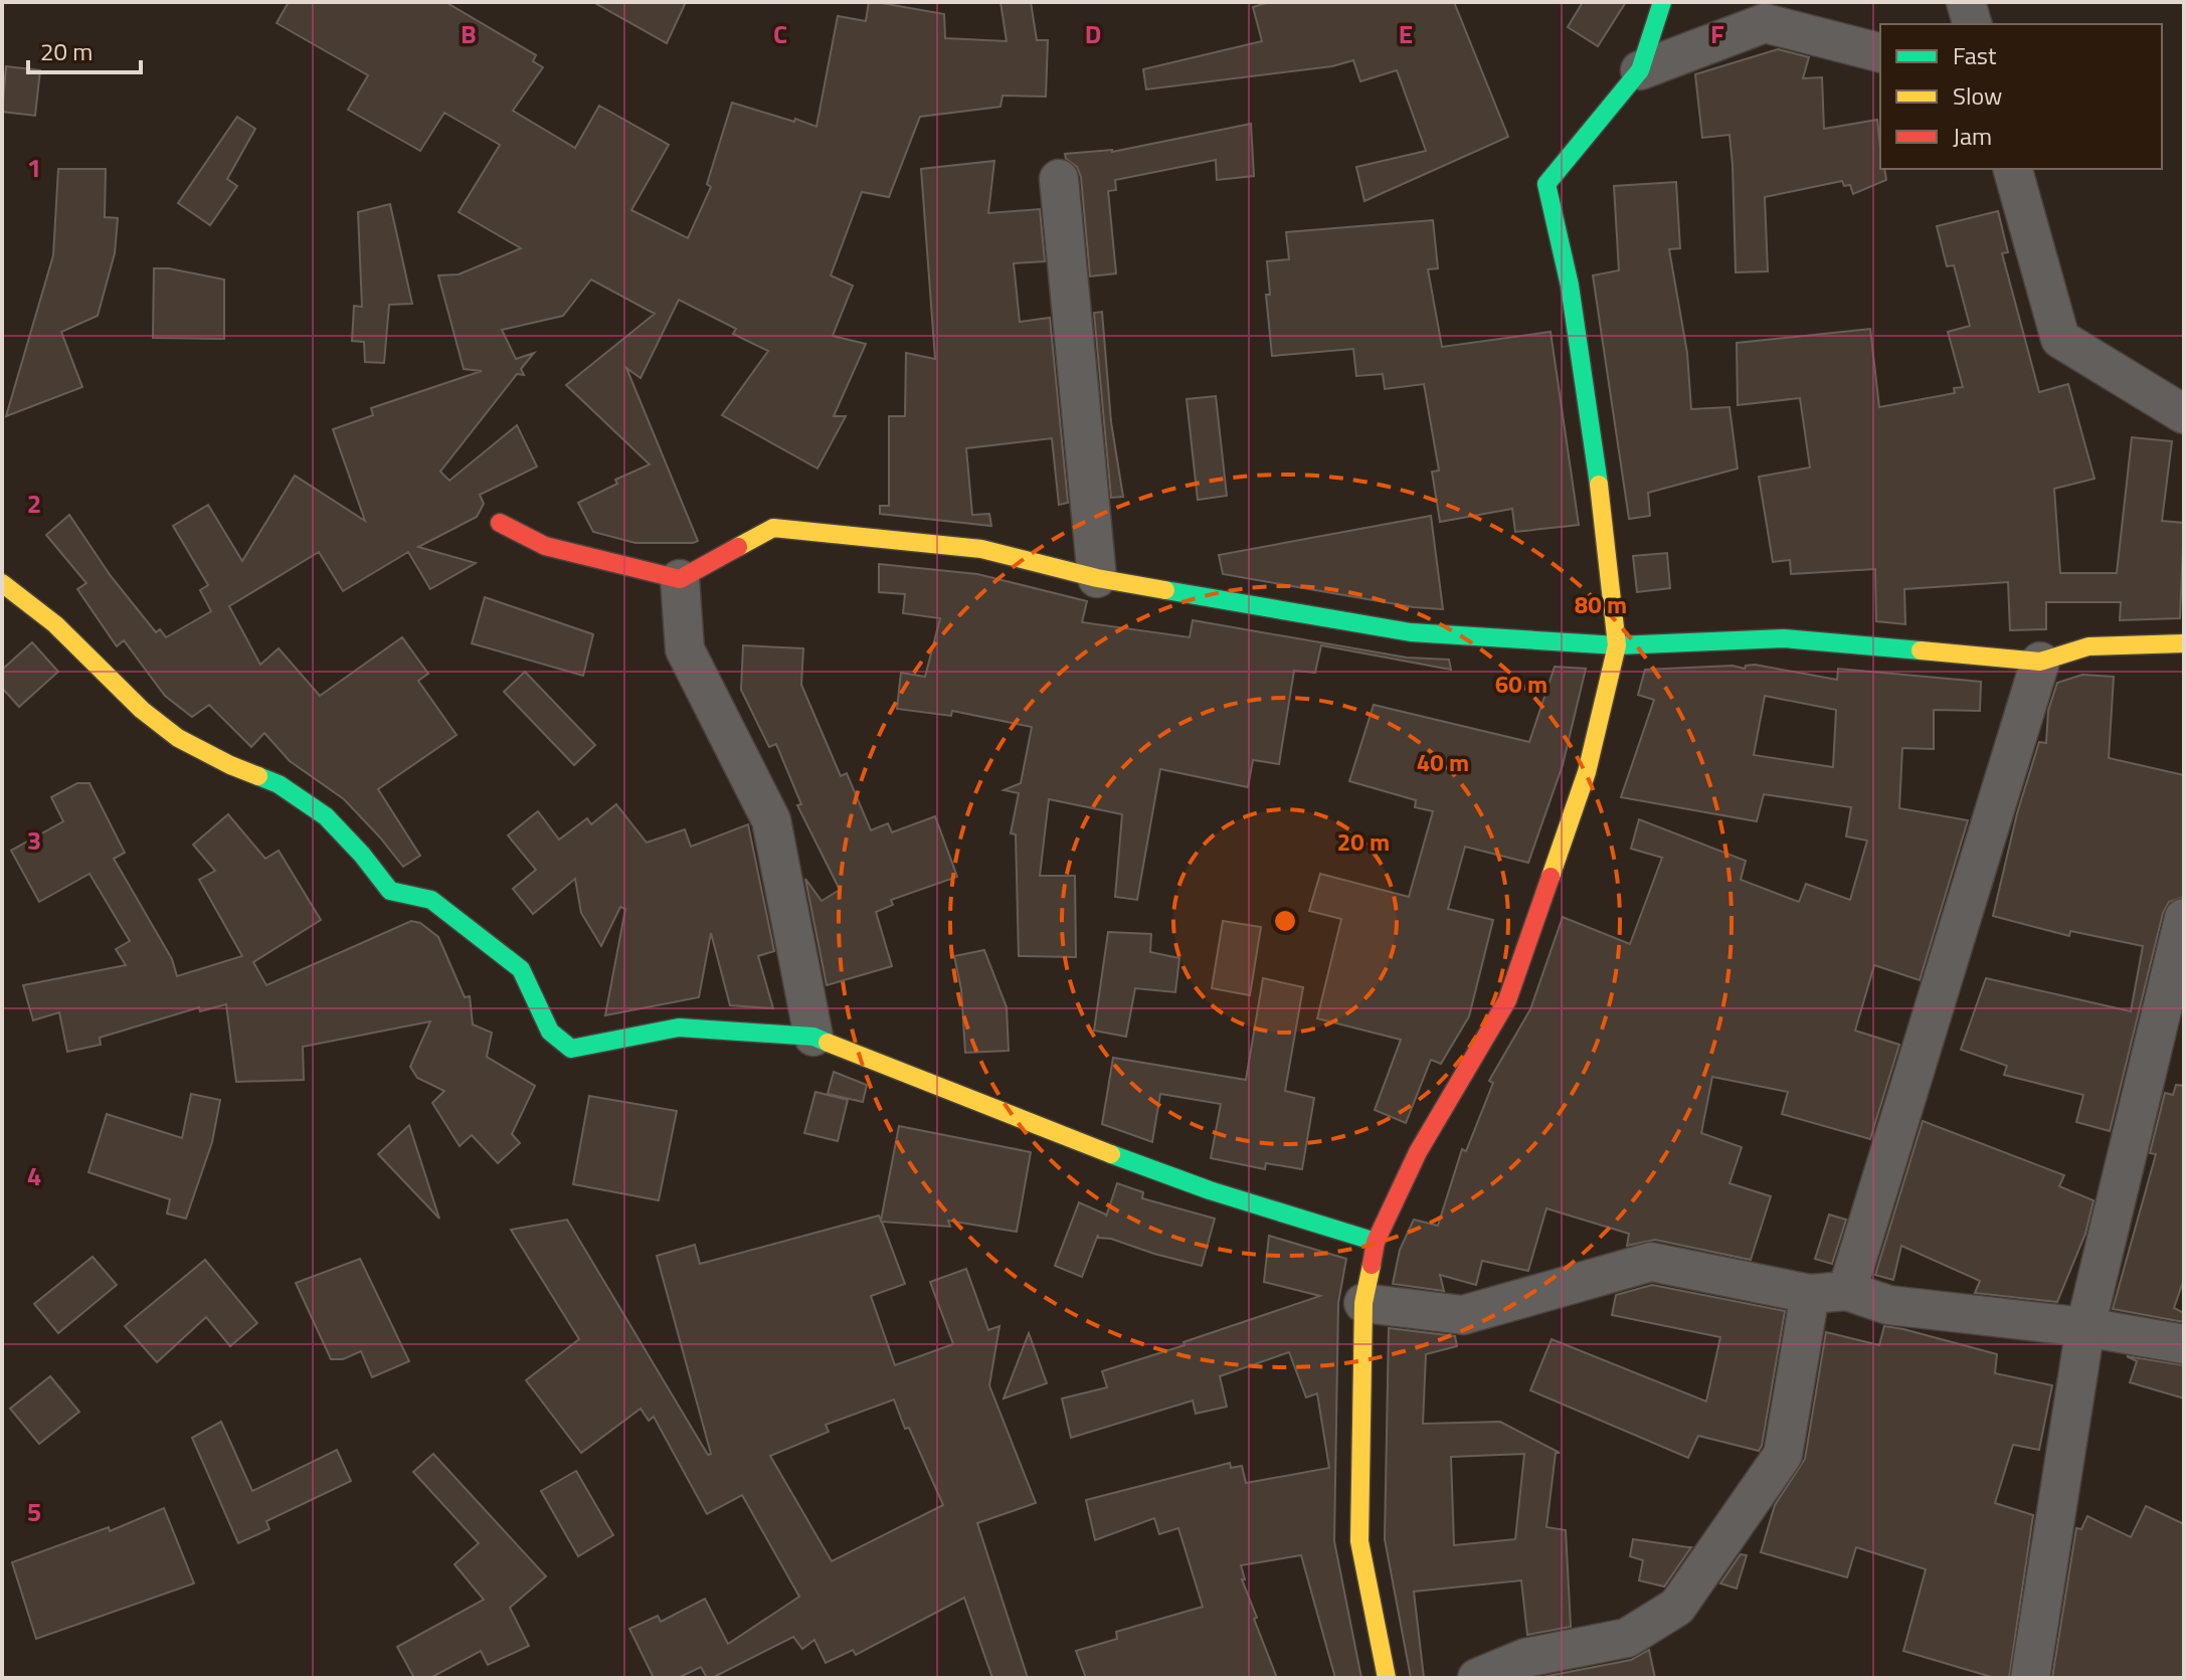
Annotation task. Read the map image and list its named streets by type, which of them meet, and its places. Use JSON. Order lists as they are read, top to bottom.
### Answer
{
  "legend": ["Fast", "Slow", "Jam"],
  "scale_bar": "20 m",
  "grid": {
    "columns": [
      "B",
      "C",
      "D",
      "E",
      "F"
    ],
    "rows": [
      "1",
      "2",
      "3",
      "4",
      "5"
    ]
  },
  "rings": [
    "80 m",
    "60 m",
    "40 m",
    "20 m"
  ]
}
